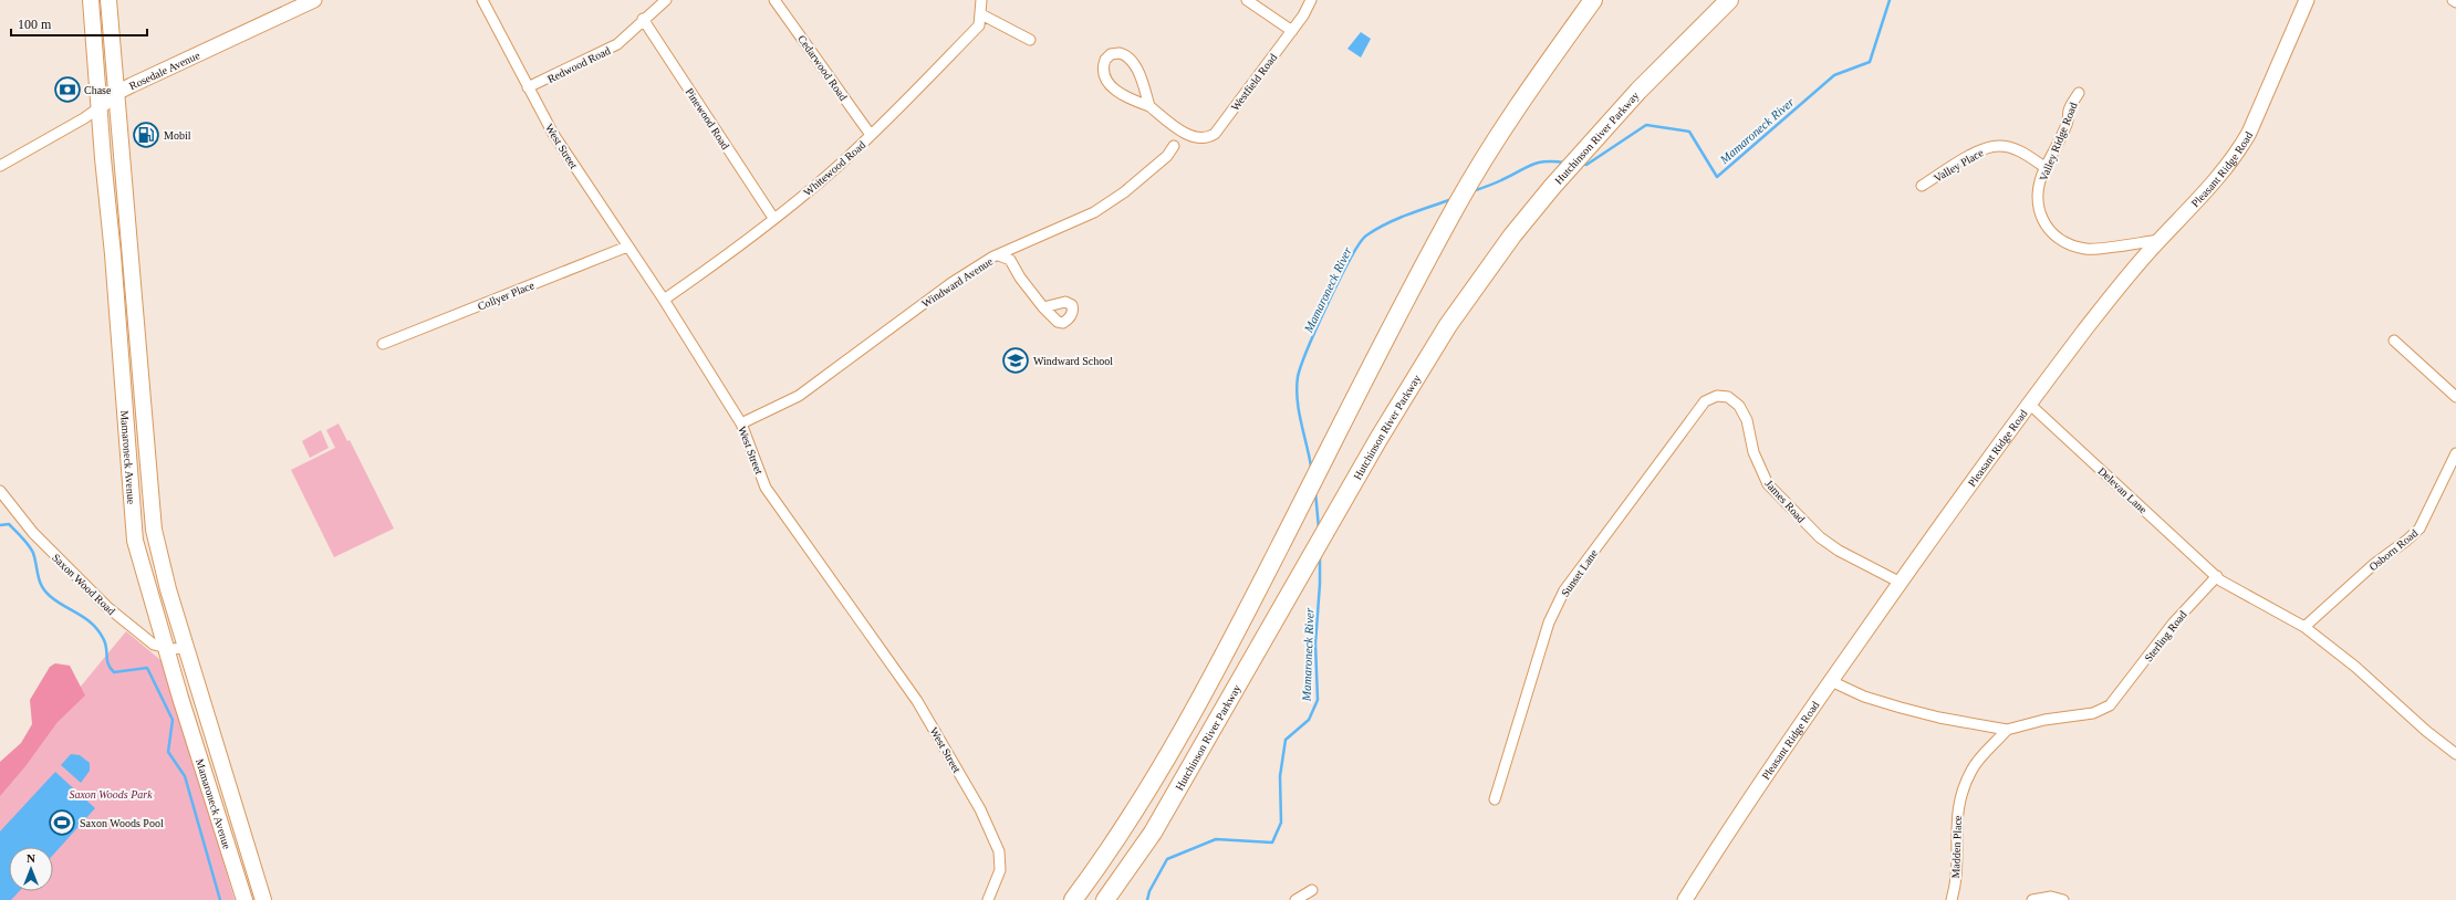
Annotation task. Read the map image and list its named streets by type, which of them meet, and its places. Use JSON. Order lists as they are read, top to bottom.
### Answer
{
  "streets": {
    "highway": ["Hutchinson River Parkway"],
    "main road": ["Mamaroneck Avenue"],
    "street": [
      "Redwood Road",
      "Cedarwood Road",
      "Rosedale Avenue",
      "Westfield Road",
      "Pinewood Road",
      "Valley Ridge Road",
      "West Street",
      "Valley Place",
      "Whitewood Road",
      "Pleasant Ridge Road",
      "Windward Avenue",
      "Collyer Place",
      "Delevan Lane",
      "James Road",
      "Osborn Road",
      "Sunset Lane",
      "Saxon Wood Road",
      "Sterling Road",
      "Madden Place"
    ]
  },
  "crossings": [
    ["Redwood Road", "Pinewood Road"],
    ["Redwood Road", "West Street"],
    ["Cedarwood Road", "Whitewood Road"],
    ["Rosedale Avenue", "Mamaroneck Avenue"],
    ["Pinewood Road", "Whitewood Road"],
    ["Valley Ridge Road", "Valley Place"],
    ["Valley Ridge Road", "Pleasant Ridge Road"],
    ["West Street", "Whitewood Road"],
    ["West Street", "Windward Avenue"],
    ["West Street", "Collyer Place"],
    ["Pleasant Ridge Road", "Delevan Lane"],
    ["Pleasant Ridge Road", "James Road"],
    ["Pleasant Ridge Road", "Sterling Road"],
    ["Mamaroneck Avenue", "Saxon Wood Road"],
    ["Delevan Lane", "Sterling Road"],
    ["James Road", "Sunset Lane"],
    ["Sterling Road", "Madden Place"]
  ],
  "water": ["Mamaroneck River"],
  "parks": ["Saxon Woods Park"],
  "places": {
    "bank": ["Chase"],
    "fuel station": ["Mobil"],
    "school or university": ["Windward School"],
    "sports": ["Saxon Woods Pool"]
  },
  "scale_bar": "100 m",
  "north": "top"
}
